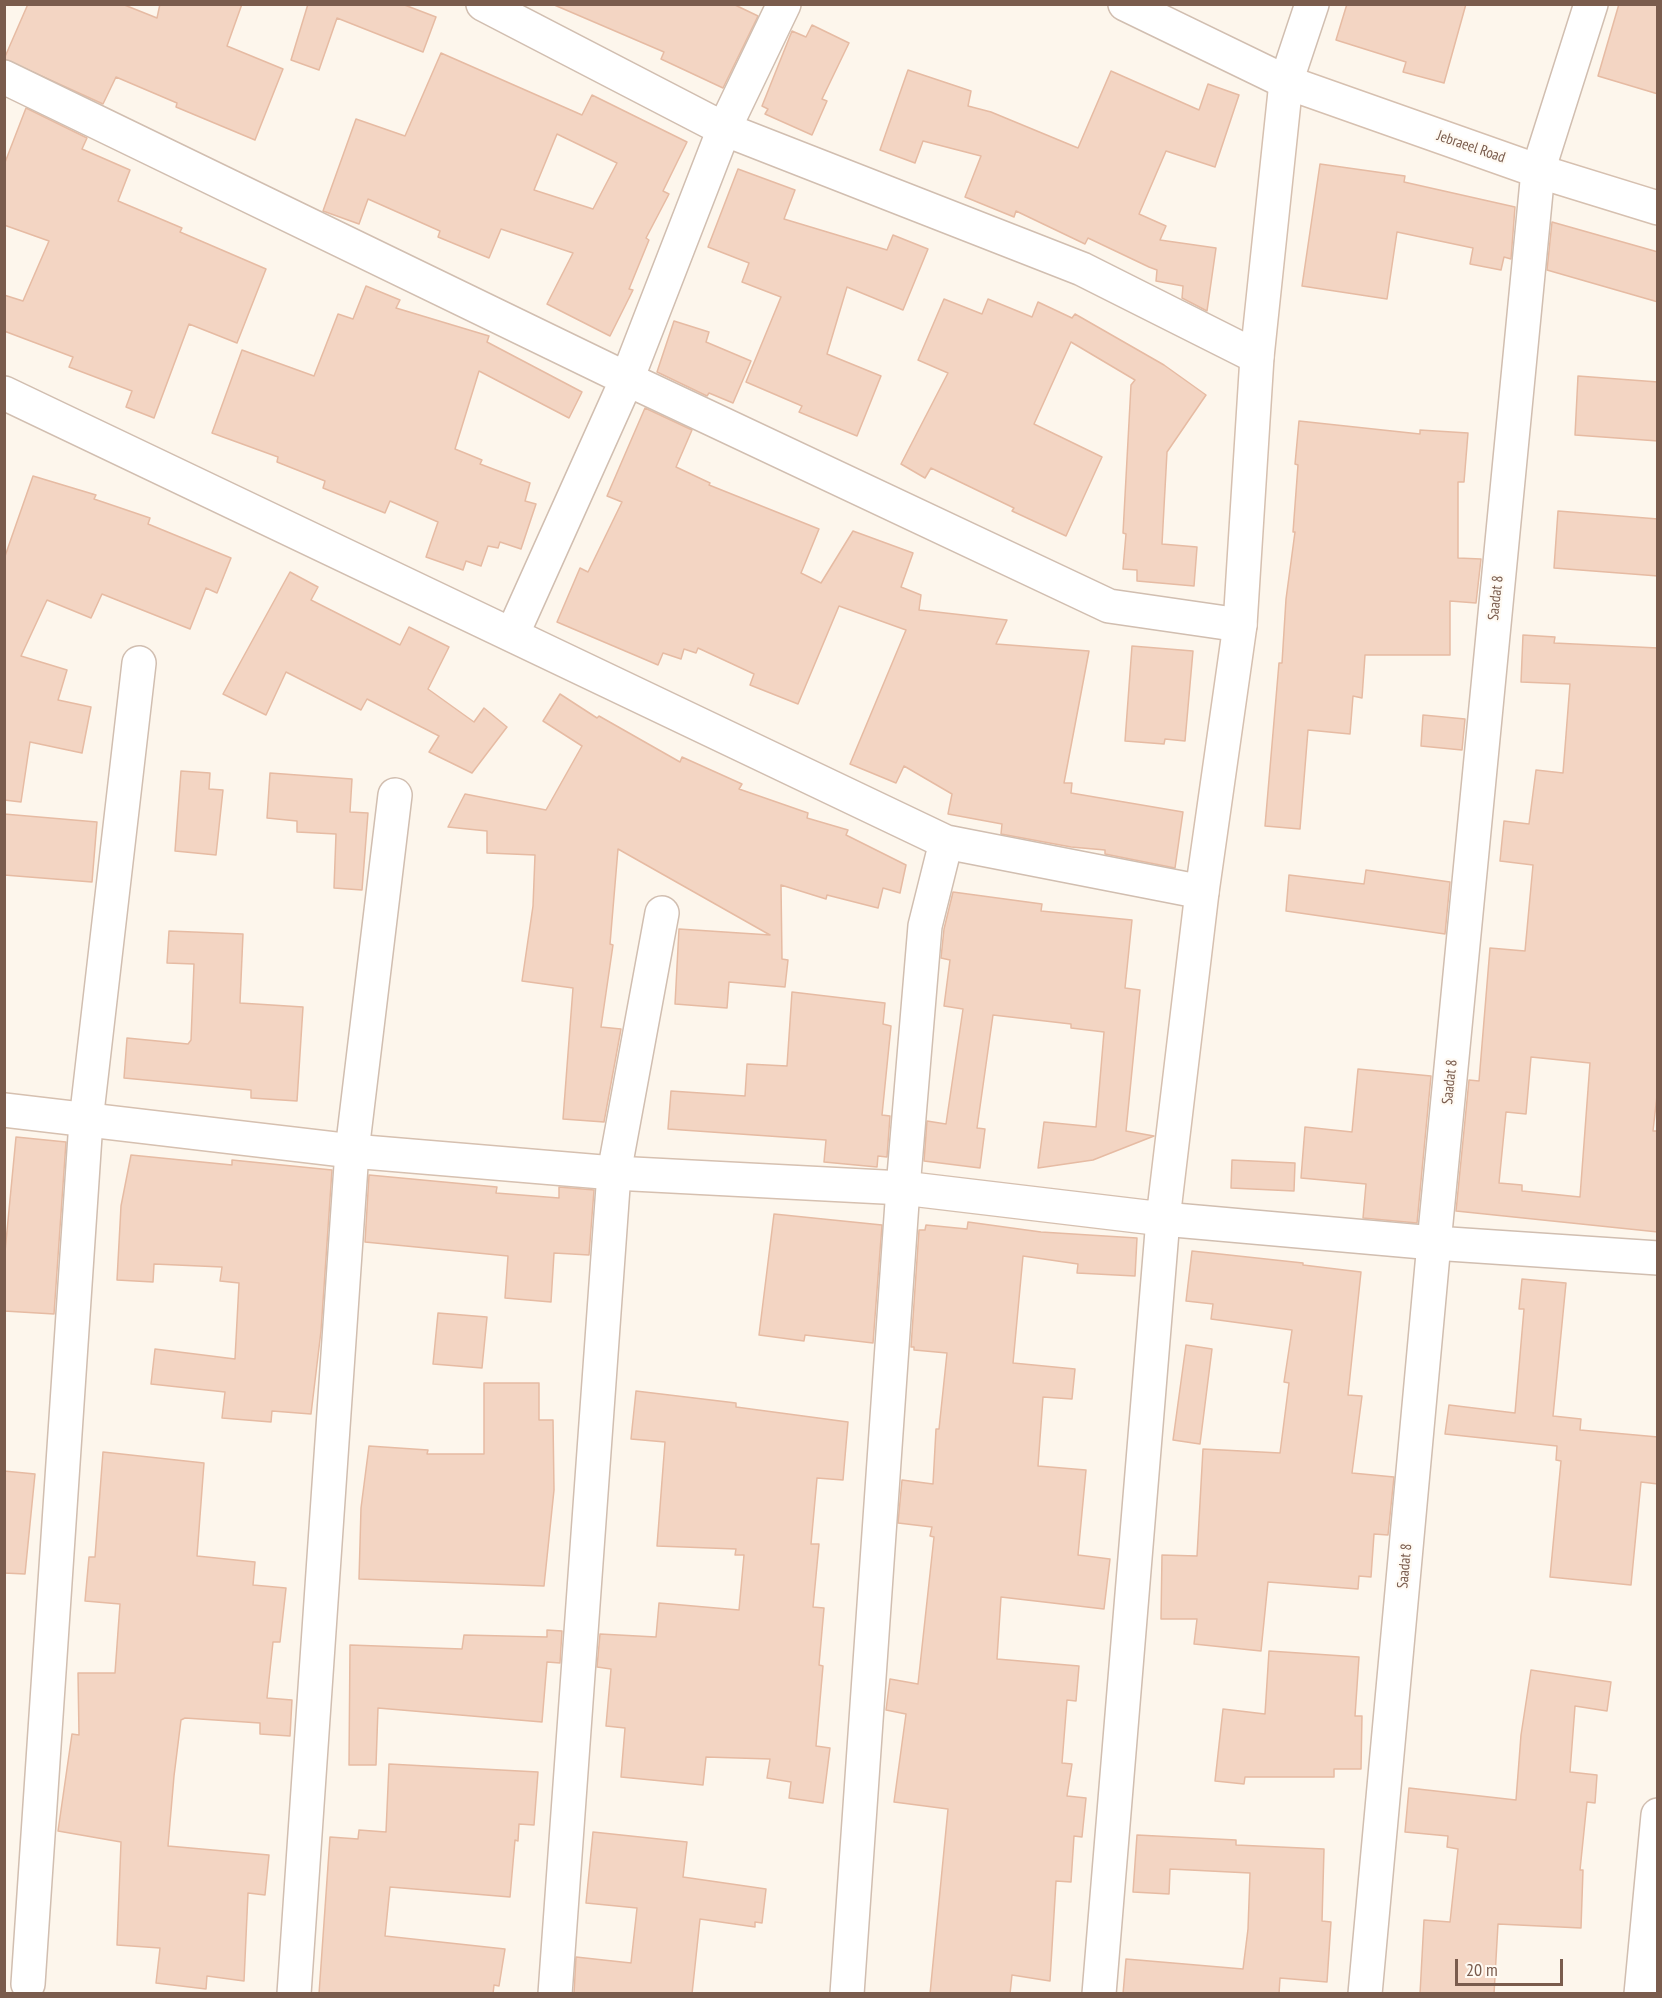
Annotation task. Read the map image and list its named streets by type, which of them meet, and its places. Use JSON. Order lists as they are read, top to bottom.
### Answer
{
  "streets": {
    "street": ["Jebraeel Road", "Saadat 8"]
  },
  "crossings": [
    ["Jebraeel Road", "Saadat 8"]
  ],
  "scale_bar": "20 m"
}
